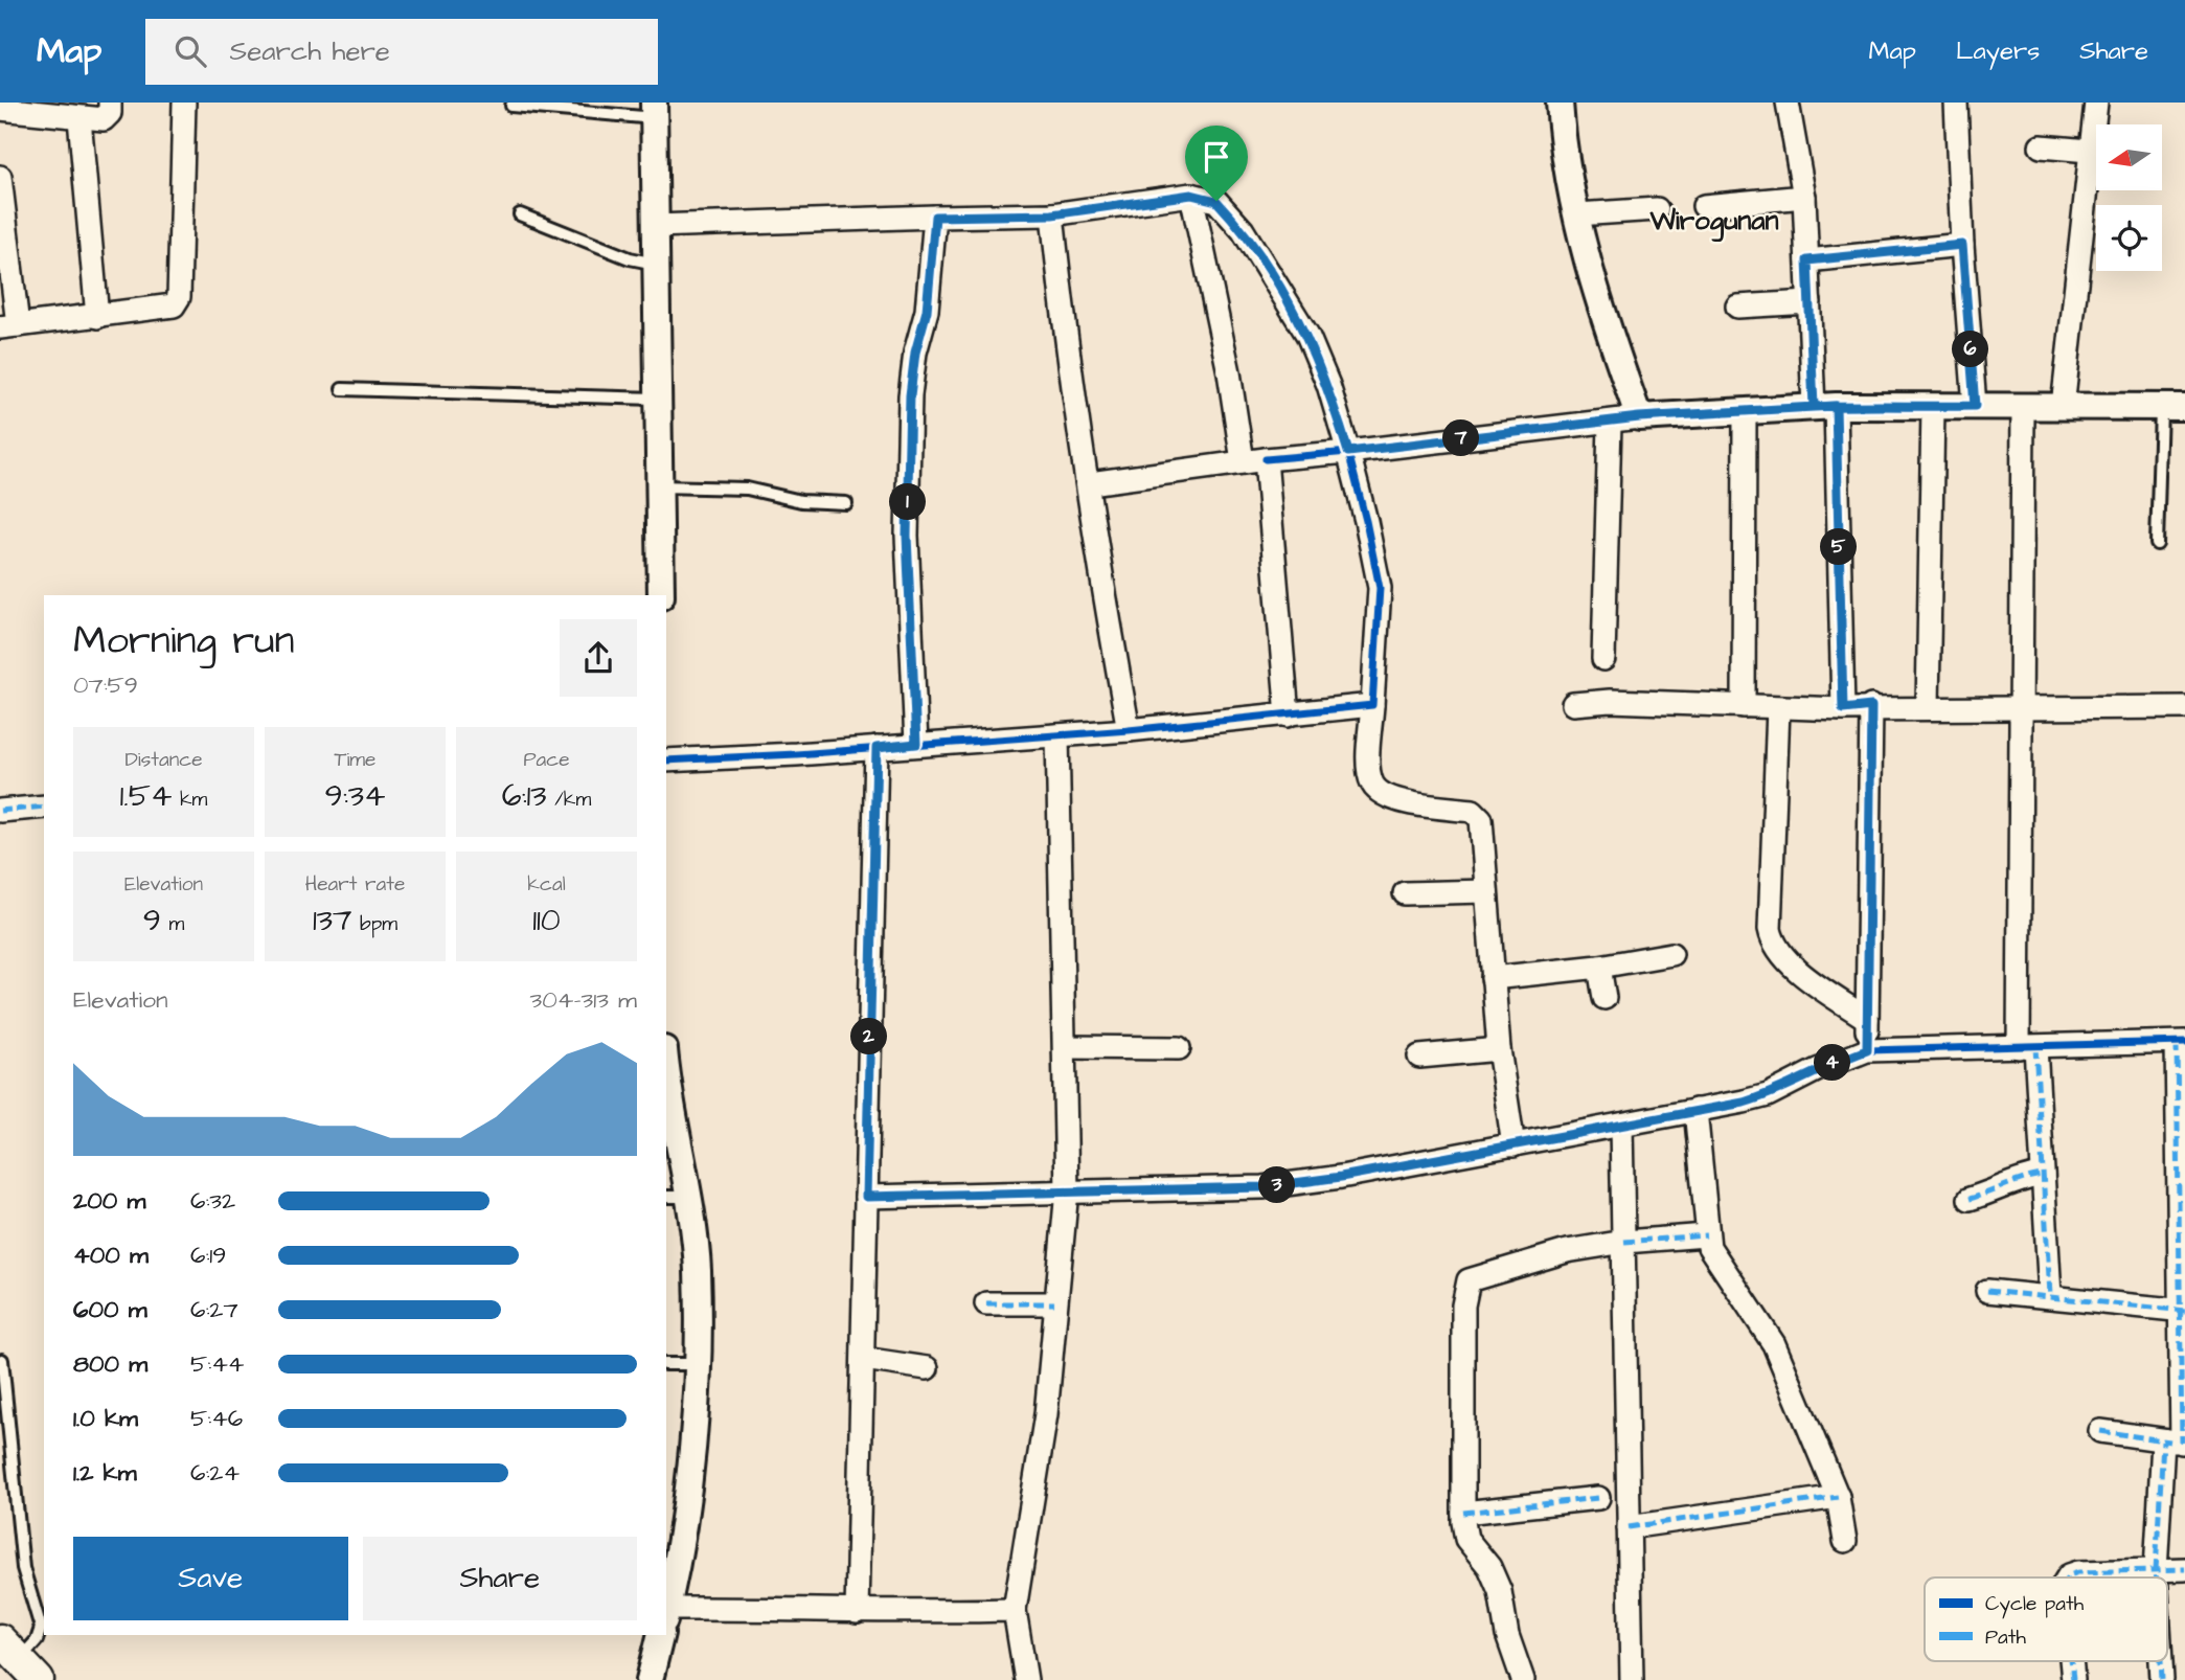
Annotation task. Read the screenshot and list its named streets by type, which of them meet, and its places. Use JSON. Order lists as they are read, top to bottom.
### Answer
{
  "districts": ["Wirogunan"],
  "legend": ["Cycle path", "Path"],
  "north": "left",
  "page": {
    "header": "Map",
    "search": "Search here",
    "nav": ["Map", "Layers", "Share"],
    "pins": [
      "6",
      "7",
      "1",
      "5",
      "2",
      "4",
      "3"
    ],
    "heading": ["Morning run", "07:59"],
    "stats": [
      ["Distance", "1.54 km"],
      ["Time", "9:34"],
      ["Pace", "6:13 /km"],
      ["Elevation", "9 m"],
      ["Heart rate", "137 bpm"],
      ["kcal", "110"]
    ],
    "chart": ["Elevation", "304–313 m"],
    "list": [
      {
        "name": "200 m",
        "note": "6:32"
      },
      {
        "name": "400 m",
        "note": "6:19"
      },
      {
        "name": "600 m",
        "note": "6:27"
      },
      {
        "name": "800 m",
        "note": "5:44"
      },
      {
        "name": "1.0 km",
        "note": "5:46"
      },
      {
        "name": "1.2 km",
        "note": "6:24"
      }
    ],
    "buttons": ["Save", "Share"]
  }
}
